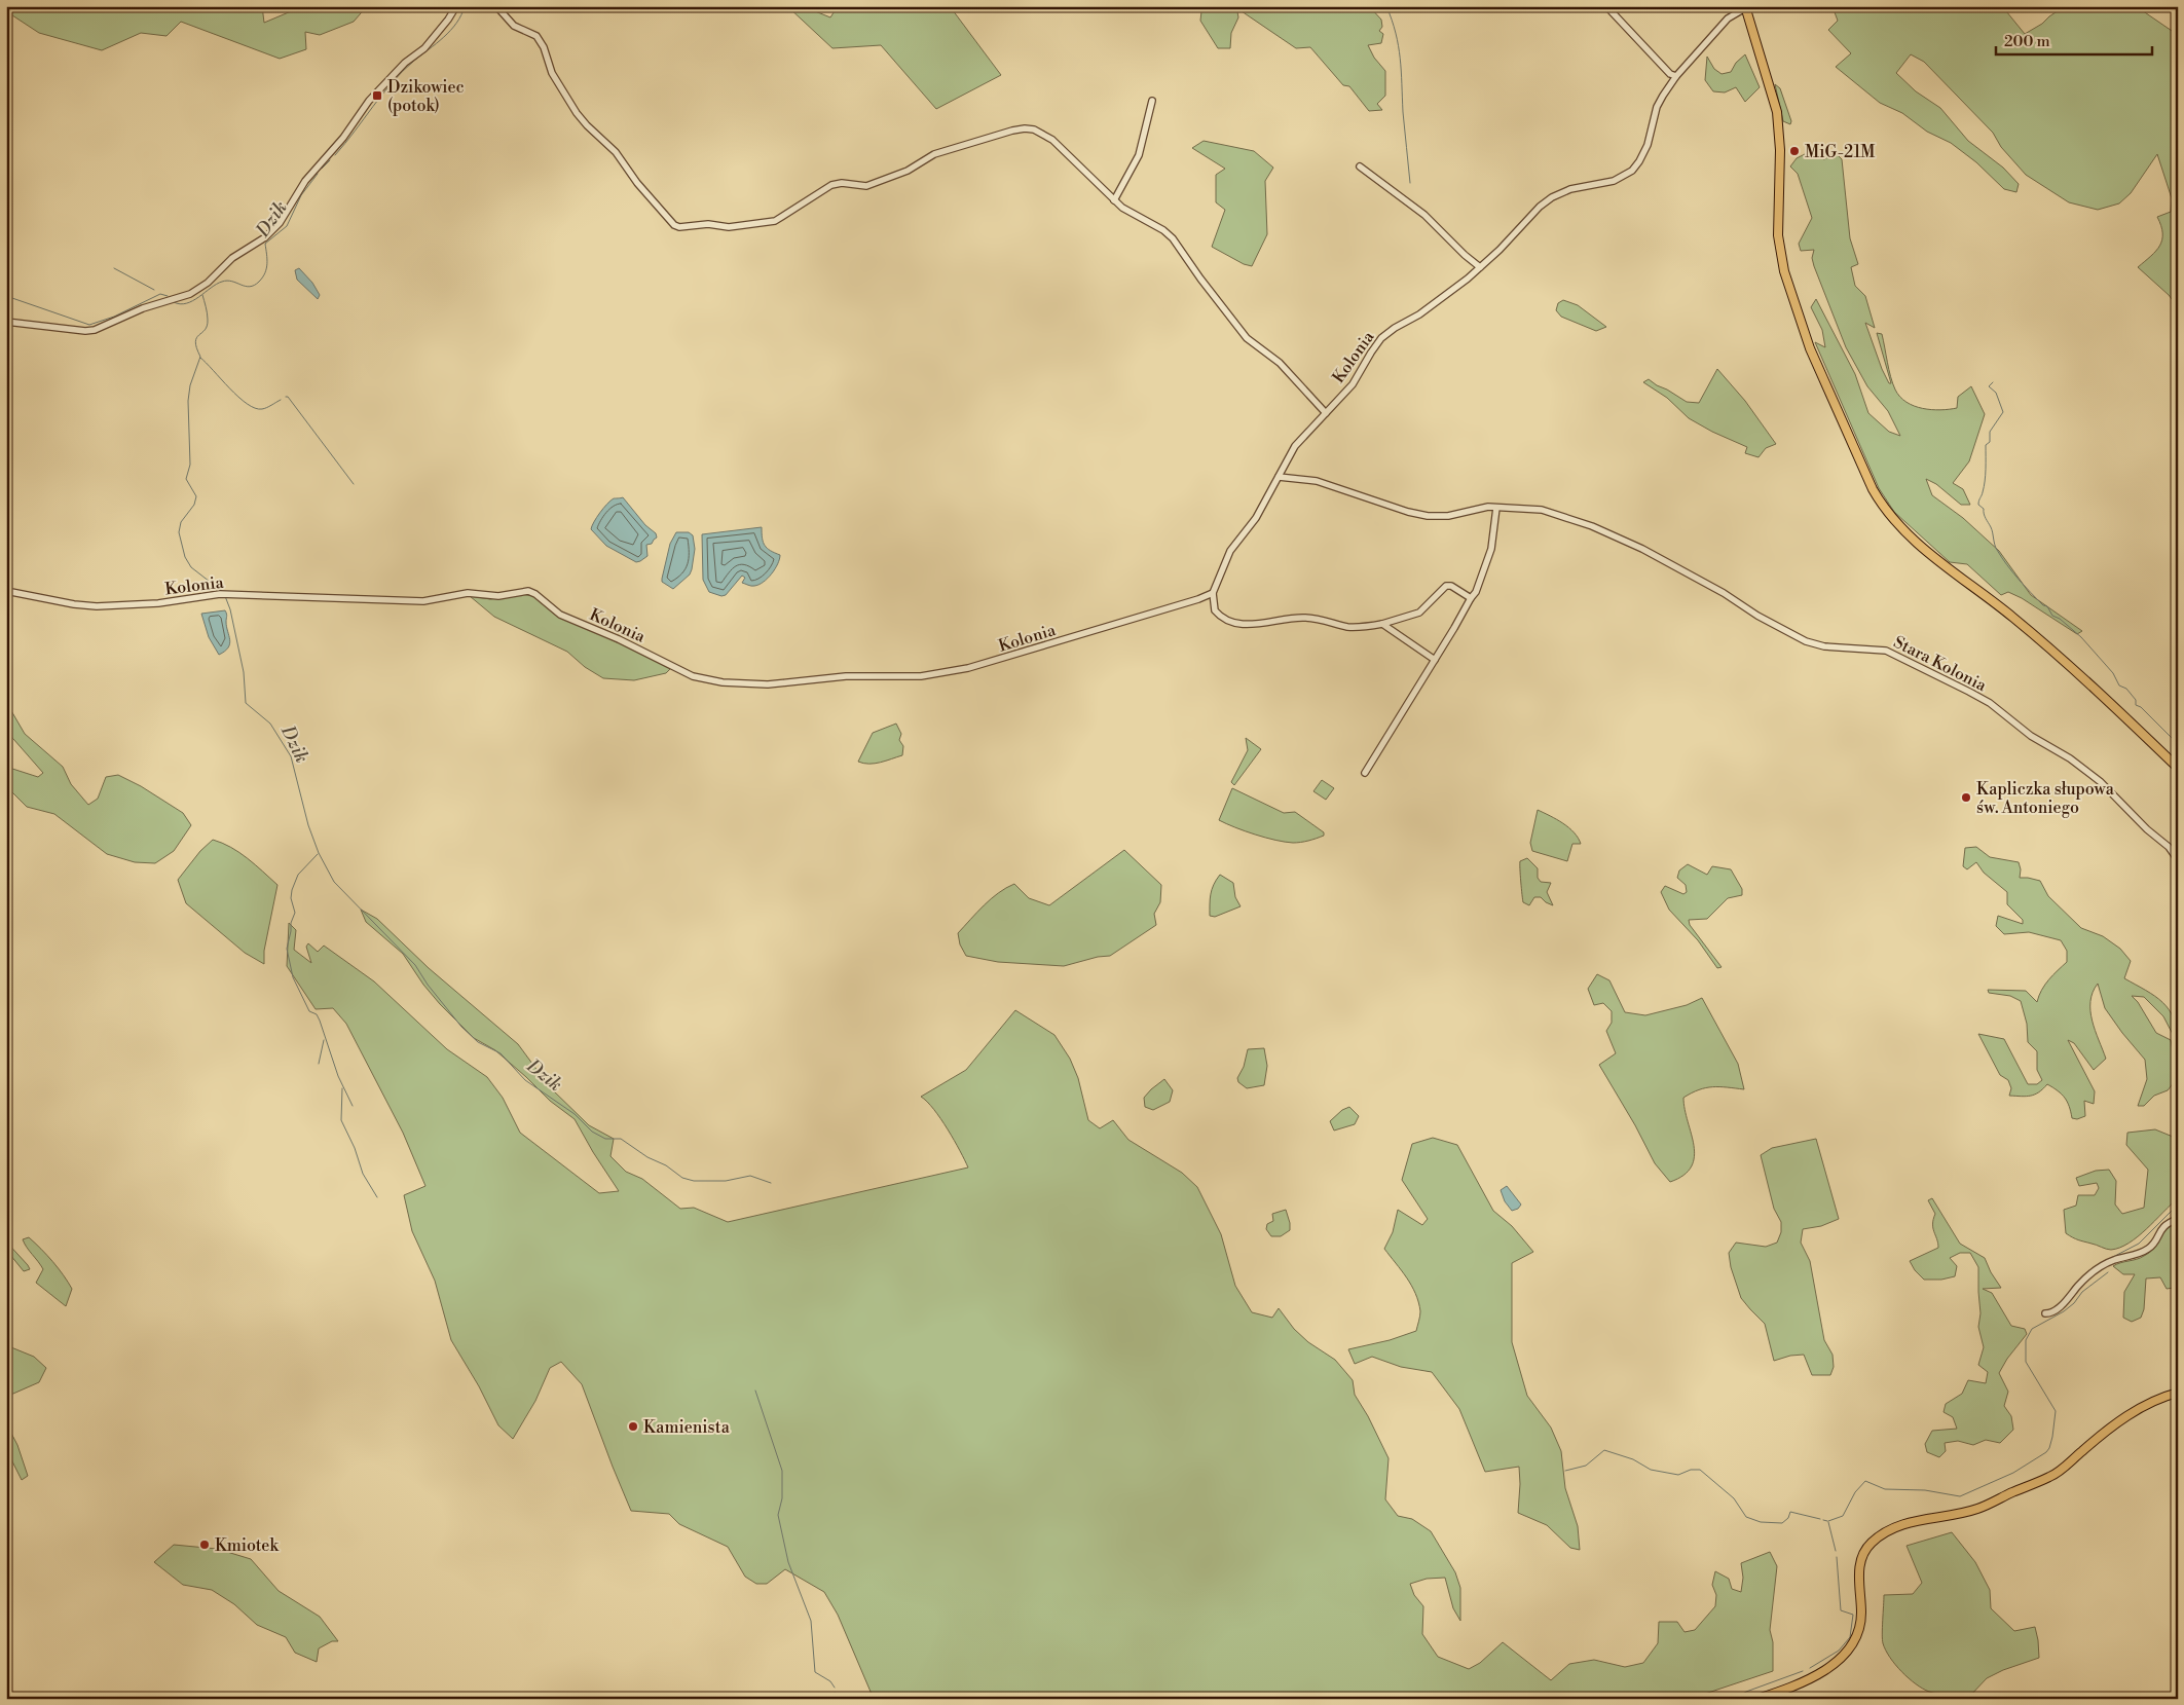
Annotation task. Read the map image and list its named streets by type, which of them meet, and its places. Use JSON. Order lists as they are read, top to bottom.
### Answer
{
  "streets": {
    "street": ["Kolonia", "Stara Kolonia"]
  },
  "crossings": [
    ["Kolonia", "Stara Kolonia"]
  ],
  "water": ["Dzik"],
  "places": {
    "transit": ["Dzikowiec (potok)"],
    "other": [
      "MiG-21M",
      "Kapliczka słupowa św. Antoniego",
      "Kamienista",
      "Kmiotek"
    ]
  },
  "scale_bar": "200 m"
}
